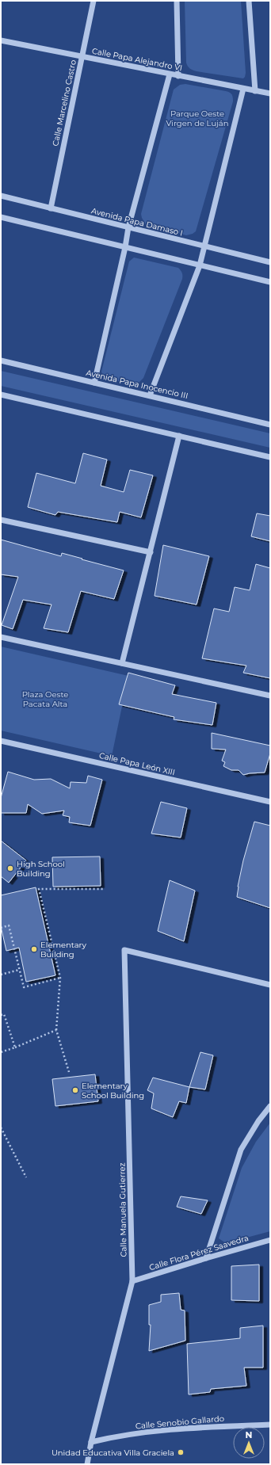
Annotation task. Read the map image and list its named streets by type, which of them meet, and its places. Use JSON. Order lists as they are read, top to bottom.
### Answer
{
  "streets": {
    "street": [
      "Calle Papa Alejandro VI",
      "Calle Marcelino Castro",
      "Avenida Papa Damaso I",
      "Avenida Papa Inocencio III",
      "Calle Papa León XIII",
      "Calle Manuela Gutierrez",
      "Calle Flora Pérez Saavedra",
      "Calle Senobio Gallardo"
    ]
  },
  "crossings": [
    ["Calle Papa Alejandro VI", "Calle Marcelino Castro"],
    ["Calle Marcelino Castro", "Avenida Papa Damaso I"],
    ["Calle Manuela Gutierrez", "Calle Flora Pérez Saavedra"],
    ["Calle Manuela Gutierrez", "Calle Senobio Gallardo"]
  ],
  "parks": ["Parque Oeste Virgen de Luján", "Plaza Oeste Pacata Alta"],
  "places": [
    "High School Building",
    "Elementary Building",
    "Elementary School Building",
    "Unidad Educativa Villa Graciela"
  ],
  "north": "top"
}
